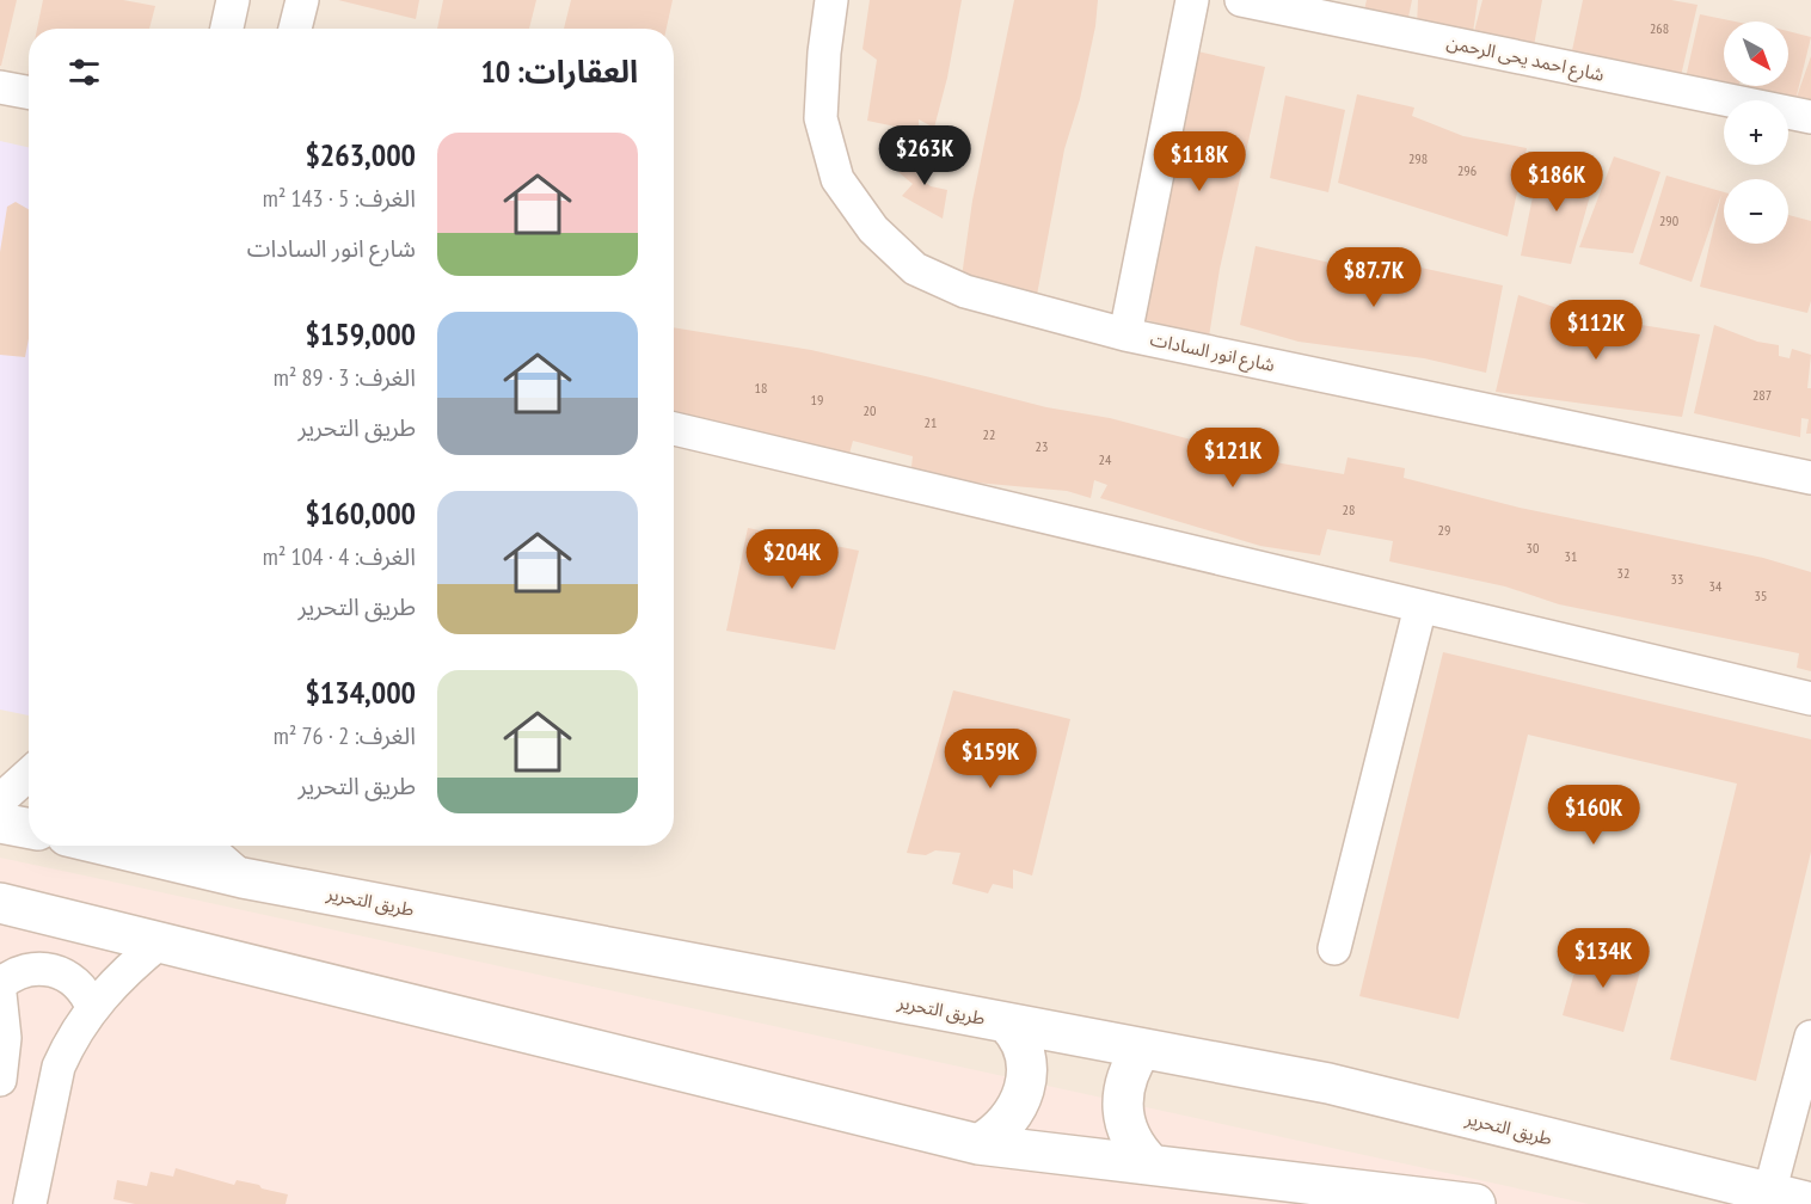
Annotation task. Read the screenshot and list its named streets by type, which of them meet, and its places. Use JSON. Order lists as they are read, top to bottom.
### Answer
{
  "streets": {
    "street": ["شارع احمد يحى الرحمن", "شارع انور السادات", "طريق التحرير"]
  },
  "house_numbers": [
    "268",
    "298",
    "296",
    "290",
    "18",
    "287",
    "19",
    "20",
    "21",
    "22",
    "23",
    "24",
    "28",
    "29",
    "30",
    "31",
    "32",
    "33",
    "34",
    "35"
  ],
  "north": "bottom right",
  "page": {
    "map_buttons": ["+", "−"],
    "heading": "العقارات: 10",
    "list": [
      {
        "name": "$263,000",
        "note": "الغرف: 5 · 143 m² · شارع انور السادات"
      },
      {
        "name": "$159,000",
        "note": "الغرف: 3 · 89 m² · طريق التحرير"
      },
      {
        "name": "$160,000",
        "note": "الغرف: 4 · 104 m² · طريق التحرير"
      },
      {
        "name": "$134,000",
        "note": "الغرف: 2 · 76 m² · طريق التحرير"
      }
    ],
    "price": [
      "$263K",
      "$118K",
      "$186K",
      "$87.7K",
      "$112K",
      "$121K",
      "$204K",
      "$159K",
      "$160K",
      "$134K"
    ]
  }
}
